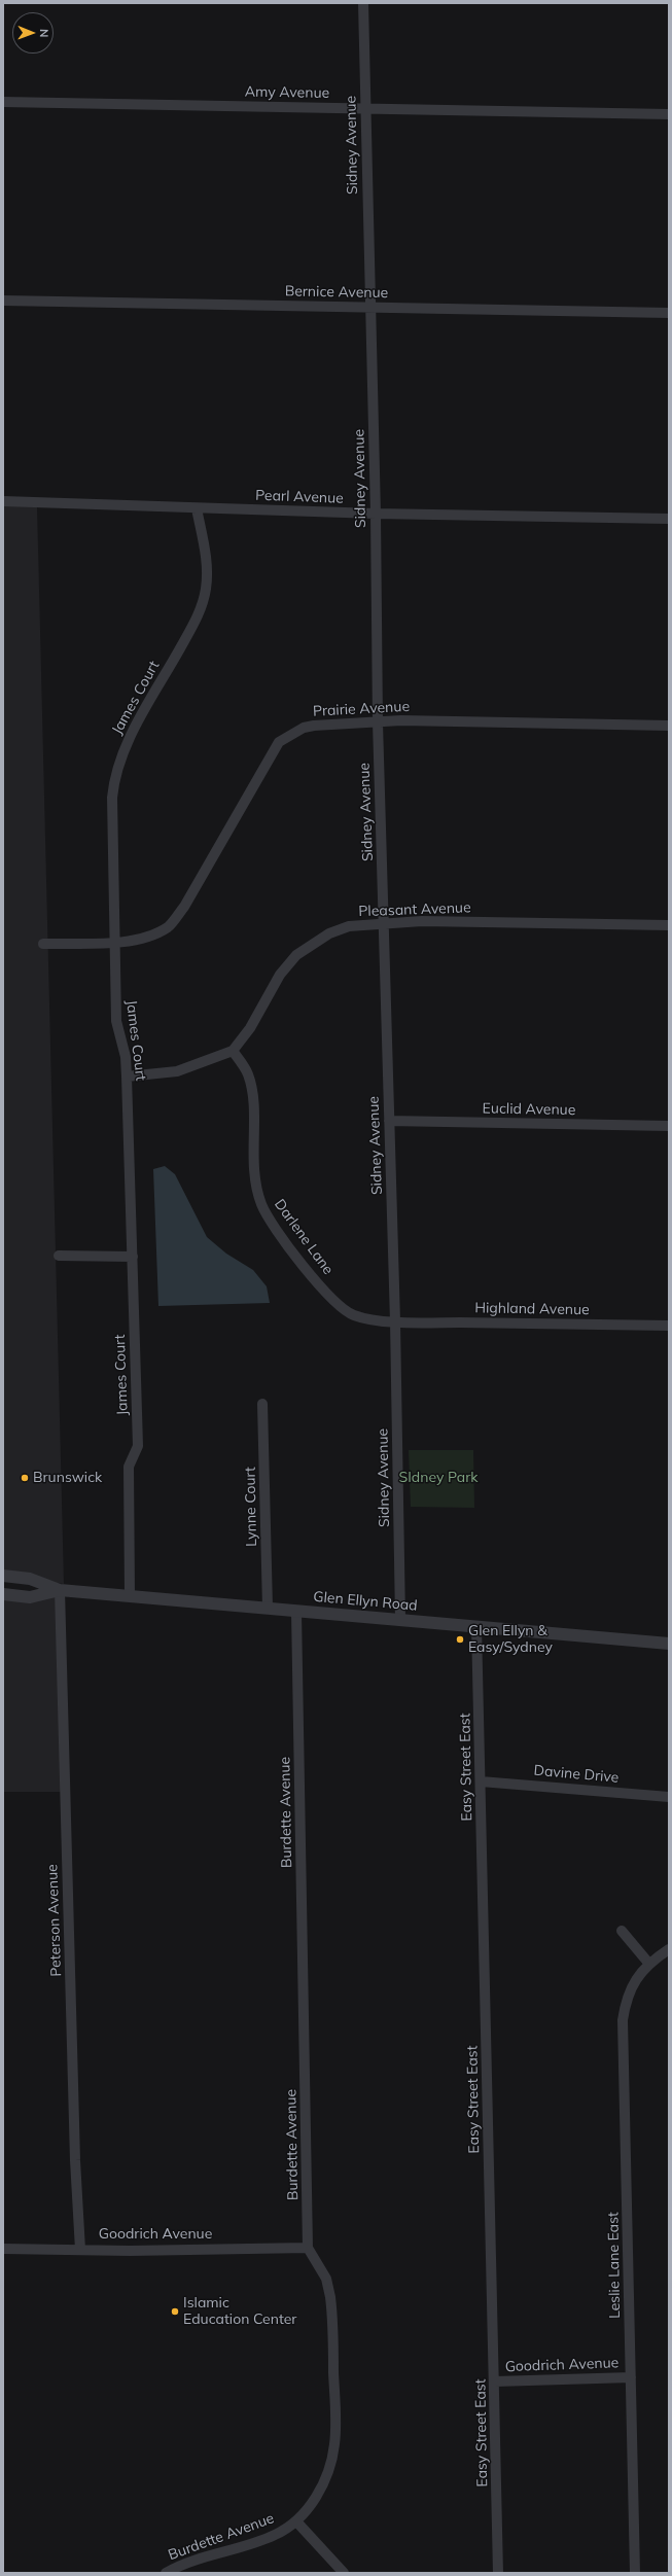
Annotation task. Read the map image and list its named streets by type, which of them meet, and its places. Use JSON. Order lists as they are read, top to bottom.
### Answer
{
  "streets": {
    "street": [
      "Amy Avenue",
      "Sidney Avenue",
      "Bernice Avenue",
      "Pearl Avenue",
      "James Court",
      "Prairie Avenue",
      "Pleasant Avenue",
      "Euclid Avenue",
      "Darlene Lane",
      "Highland Avenue",
      "Lynne Court",
      "Glen Ellyn Road",
      "Easy Street East",
      "Davine Drive",
      "Burdette Avenue",
      "Peterson Avenue",
      "Goodrich Avenue",
      "Leslie Lane East"
    ]
  },
  "crossings": [
    ["Amy Avenue", "Sidney Avenue"],
    ["Sidney Avenue", "Bernice Avenue"],
    ["Sidney Avenue", "Pearl Avenue"],
    ["Sidney Avenue", "Prairie Avenue"],
    ["Sidney Avenue", "Pleasant Avenue"],
    ["Sidney Avenue", "Euclid Avenue"],
    ["Sidney Avenue", "Darlene Lane"],
    ["Sidney Avenue", "Highland Avenue"],
    ["Sidney Avenue", "Glen Ellyn Road"],
    ["Pearl Avenue", "James Court"],
    ["James Court", "Prairie Avenue"],
    ["James Court", "Glen Ellyn Road"],
    ["Pleasant Avenue", "Darlene Lane"],
    ["Darlene Lane", "Highland Avenue"],
    ["Lynne Court", "Glen Ellyn Road"],
    ["Glen Ellyn Road", "Easy Street East"],
    ["Glen Ellyn Road", "Burdette Avenue"],
    ["Glen Ellyn Road", "Peterson Avenue"],
    ["Easy Street East", "Davine Drive"],
    ["Easy Street East", "Goodrich Avenue"],
    ["Burdette Avenue", "Goodrich Avenue"],
    ["Peterson Avenue", "Goodrich Avenue"],
    ["Goodrich Avenue", "Leslie Lane East"]
  ],
  "parks": ["SIdney Park"],
  "places": ["Brunswick", "Glen Ellyn & Easy/Sydney", "Islamic Education Center"],
  "north": "right"
}
